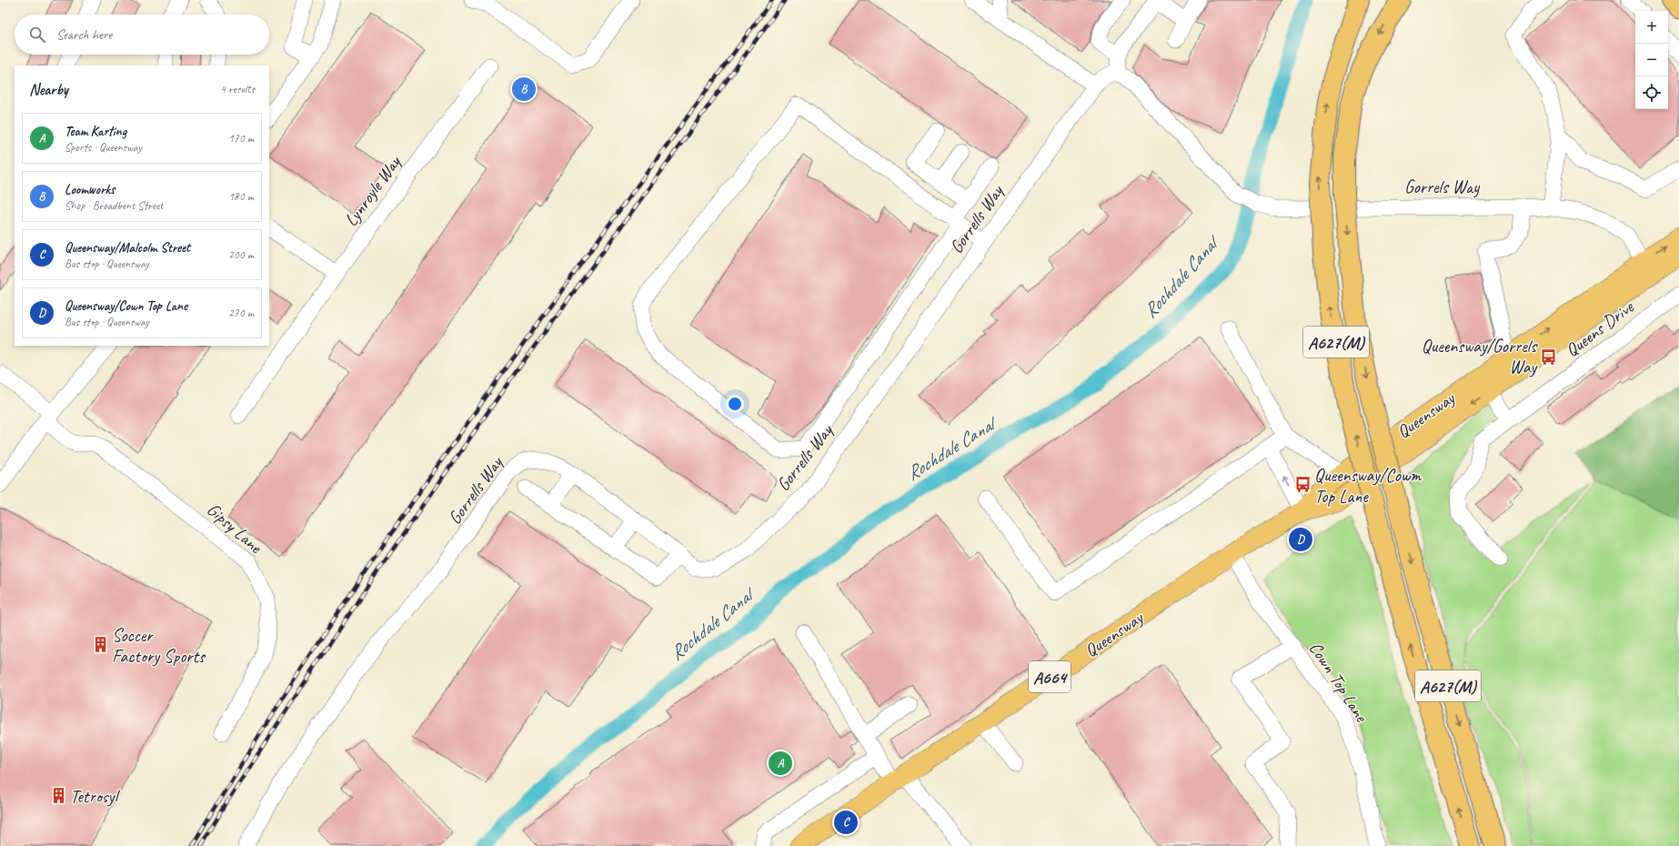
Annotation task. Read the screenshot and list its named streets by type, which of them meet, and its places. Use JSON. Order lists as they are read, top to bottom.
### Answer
{
  "streets": {
    "highway": ["A627(M)"],
    "main road": ["Queensway", "A664"],
    "street": [
      "Gorrels Way",
      "Lynroyle Way",
      "Gorrells Way",
      "Queens Drive",
      "Gipsy Lane",
      "Cown Top Lane"
    ]
  },
  "crossings": [
    ["Gorrels Way", "Gorrells Way"],
    ["Gorrels Way", "Queensway"],
    ["Queensway", "Cown Top Lane"]
  ],
  "water": ["Rochdale Canal"],
  "places": {
    "bus stop": ["Queensway/Gorrels Way", "Queensway/Cowm Top Lane"],
    "building": ["Soccer Factory Sports", "Tetrosyl"]
  },
  "page": {
    "map_buttons": ["+", "−"],
    "search": "Search here",
    "heading": ["Nearby", "4 results"],
    "pins": [
      "B",
      "D",
      "A",
      "C"
    ],
    "list": [
      {
        "mark": "A",
        "name": "Team Karting",
        "note": "Sports · Queensway",
        "value": "170 m"
      },
      {
        "mark": "B",
        "name": "Loomworks",
        "note": "Shop · Broadbent Street",
        "value": "180 m"
      },
      {
        "mark": "C",
        "name": "Queensway/Malcolm Street",
        "note": "Bus stop · Queensway",
        "value": "200 m"
      },
      {
        "mark": "D",
        "name": "Queensway/Cown Top Lane",
        "note": "Bus stop · Queensway",
        "value": "270 m"
      }
    ]
  }
}
